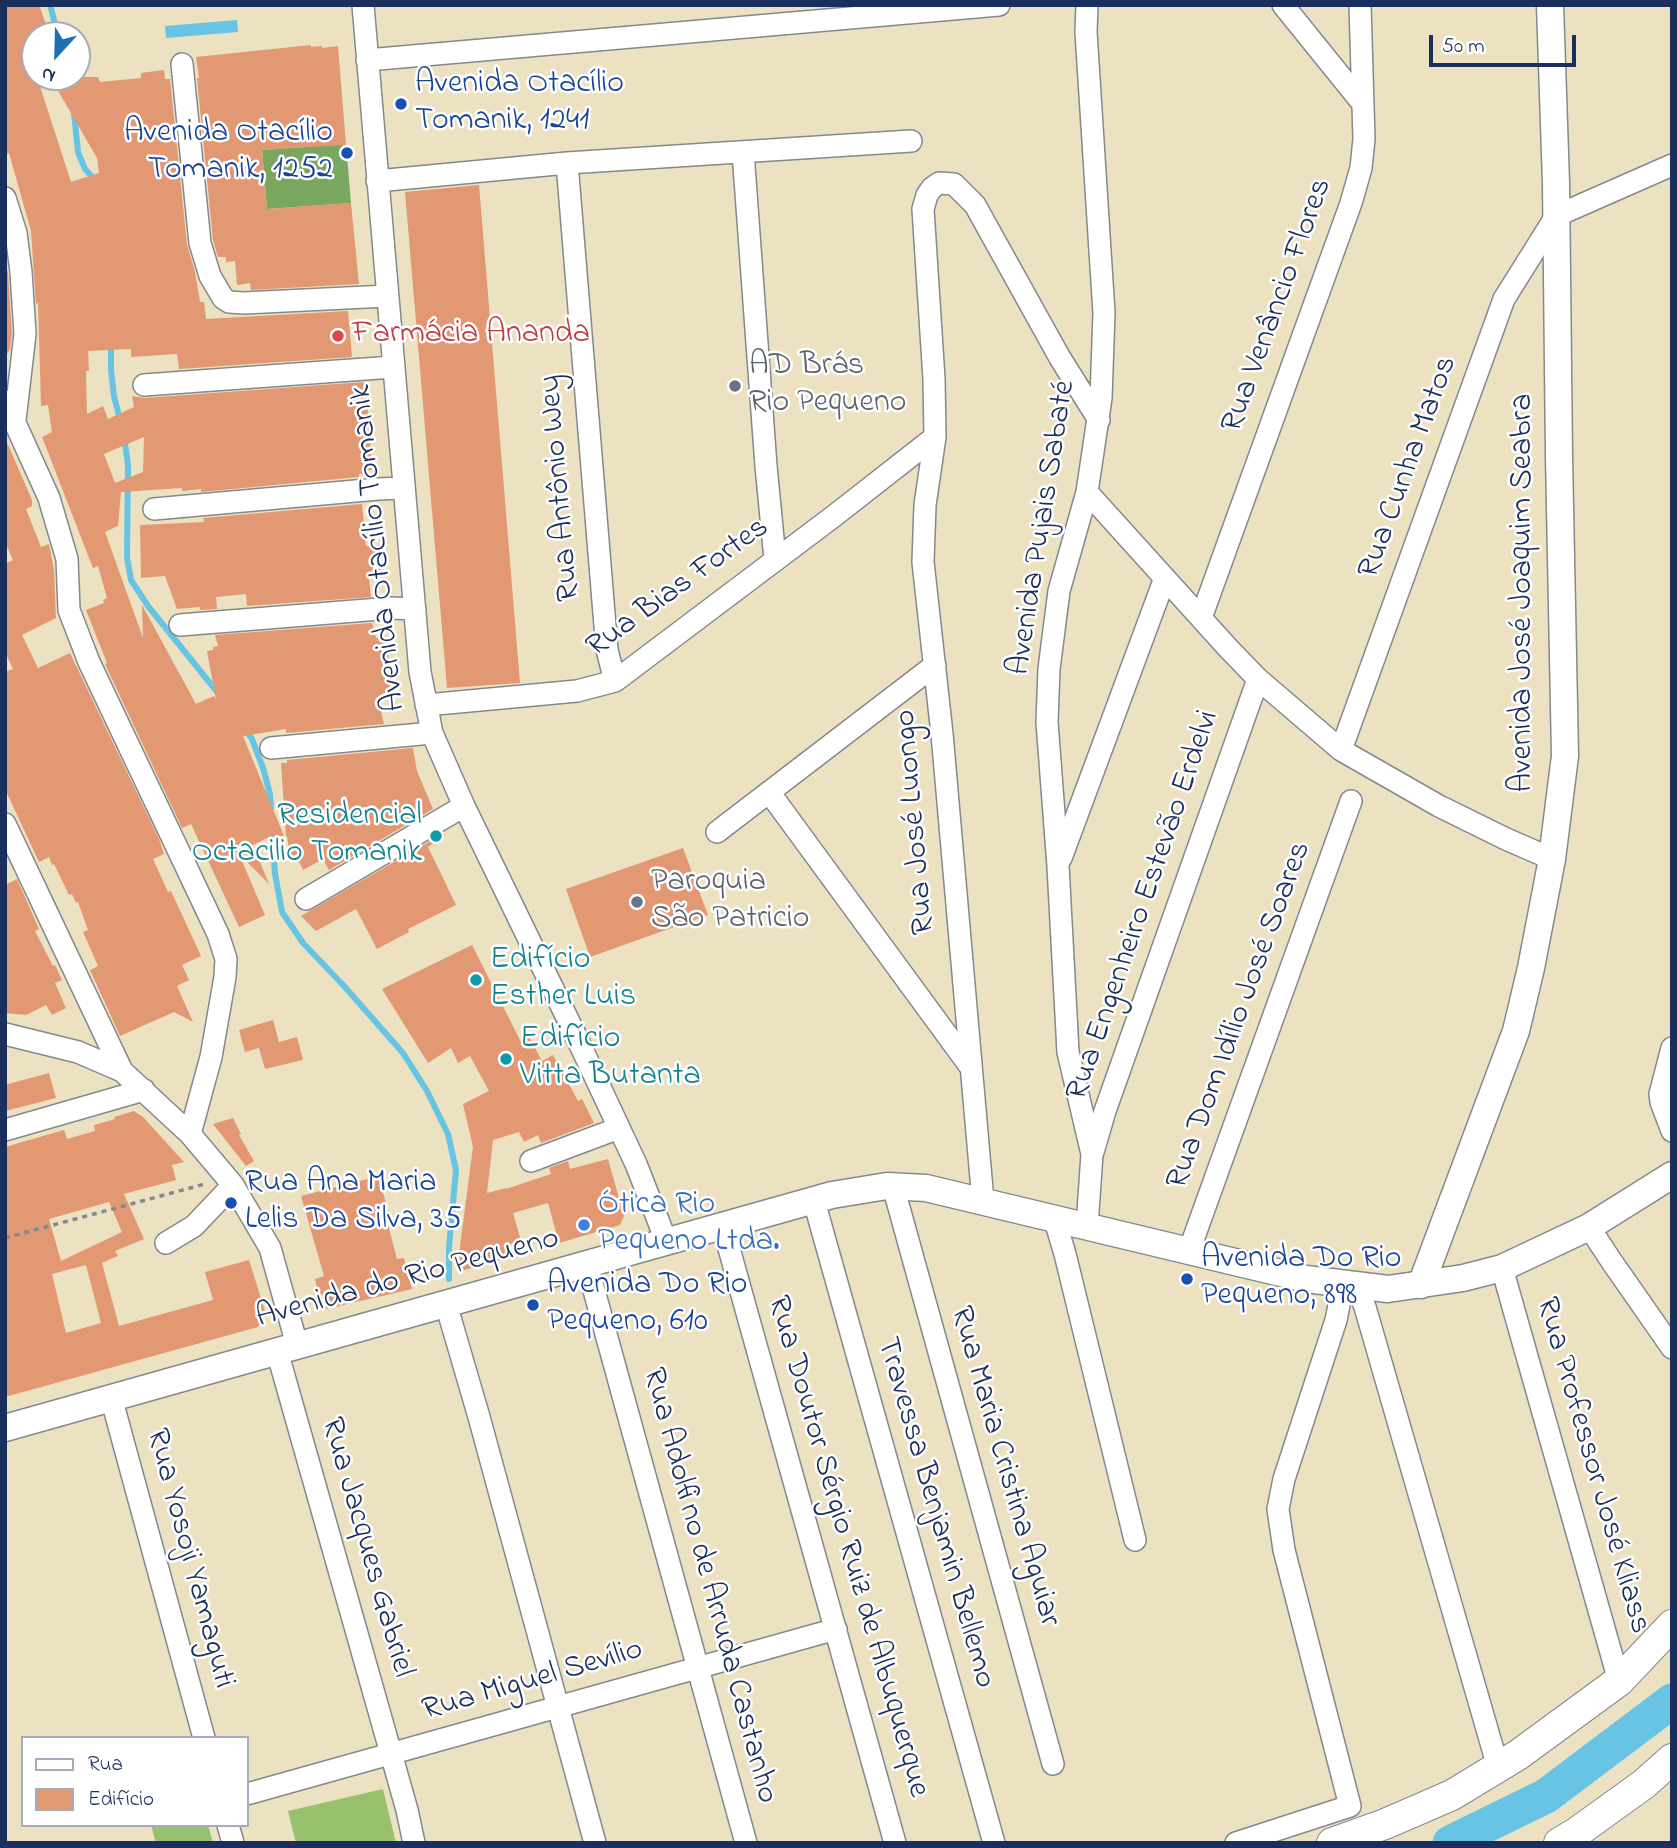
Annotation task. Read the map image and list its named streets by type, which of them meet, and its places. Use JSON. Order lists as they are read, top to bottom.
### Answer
{
  "streets": {
    "main road": ["Avenida José Joaquim Seabra", "Avenida do Rio Pequeno"],
    "street": [
      "Rua Venâncio Flores",
      "Rua Cunha Matos",
      "Rua Antônio Wey",
      "Avenida Pujais Sabaté",
      "Avenida Otacílio Tomanik",
      "Rua Bias Fortes",
      "Rua José Luongo",
      "Rua Engenheiro Estevão Erdelvi",
      "Rua Dom Idílio José Soares",
      "Rua Professor José Kliass",
      "Rua Maria Cristina Aguiar",
      "Travessa Benjamin Bellemo",
      "Rua Doutor Sérgio Ruiz de Albuquerque",
      "Rua Jacques Gabriel",
      "Rua Yosoji Yamaguti",
      "Rua Adolfino de Arruda Castanho",
      "Rua Miguel Sevílio"
    ]
  },
  "crossings": [
    ["Rua Cunha Matos", "Avenida José Joaquim Seabra"],
    ["Rua Antônio Wey", "Rua Bias Fortes"],
    ["Avenida Pujais Sabaté", "Rua José Luongo"],
    ["Avenida Pujais Sabaté", "Rua Engenheiro Estevão Erdelvi"],
    ["Avenida Pujais Sabaté", "Avenida do Rio Pequeno"],
    ["Avenida Otacílio Tomanik", "Rua Bias Fortes"],
    ["Avenida Otacílio Tomanik", "Avenida do Rio Pequeno"],
    ["Rua Bias Fortes", "Rua José Luongo"],
    ["Avenida José Joaquim Seabra", "Avenida do Rio Pequeno"],
    ["Rua José Luongo", "Avenida do Rio Pequeno"],
    ["Rua Dom Idílio José Soares", "Avenida do Rio Pequeno"],
    ["Avenida do Rio Pequeno", "Rua Professor José Kliass"],
    ["Avenida do Rio Pequeno", "Rua Maria Cristina Aguiar"],
    ["Avenida do Rio Pequeno", "Travessa Benjamin Bellemo"],
    ["Avenida do Rio Pequeno", "Rua Doutor Sérgio Ruiz de Albuquerque"],
    ["Avenida do Rio Pequeno", "Rua Jacques Gabriel"],
    ["Avenida do Rio Pequeno", "Rua Yosoji Yamaguti"],
    ["Avenida do Rio Pequeno", "Rua Adolfino de Arruda Castanho"],
    ["Rua Doutor Sérgio Ruiz de Albuquerque", "Rua Miguel Sevílio"],
    ["Rua Jacques Gabriel", "Rua Miguel Sevílio"],
    ["Rua Adolfino de Arruda Castanho", "Rua Miguel Sevílio"]
  ],
  "places": [
    "Avenida Otacílio Tomanik, 1241",
    "Avenida Otacílio Tomanik, 1252",
    "Farmácia Ananda",
    "AD Brás Rio Pequeno",
    "Residencial Octacilio Tomanik",
    "Paroquia São Patricio",
    "Edifício Esther Luis",
    "Edifício Vitta Butanta",
    "Rua Ana Maria Lelis Da Silva, 35",
    "Ótica Rio Pequeno Ltda.",
    "Avenida Do Rio Pequeno, 898",
    "Avenida Do Rio Pequeno, 610"
  ],
  "legend": ["Rua", "Edifício"],
  "scale_bar": "50 m",
  "north": "bottom"
}
